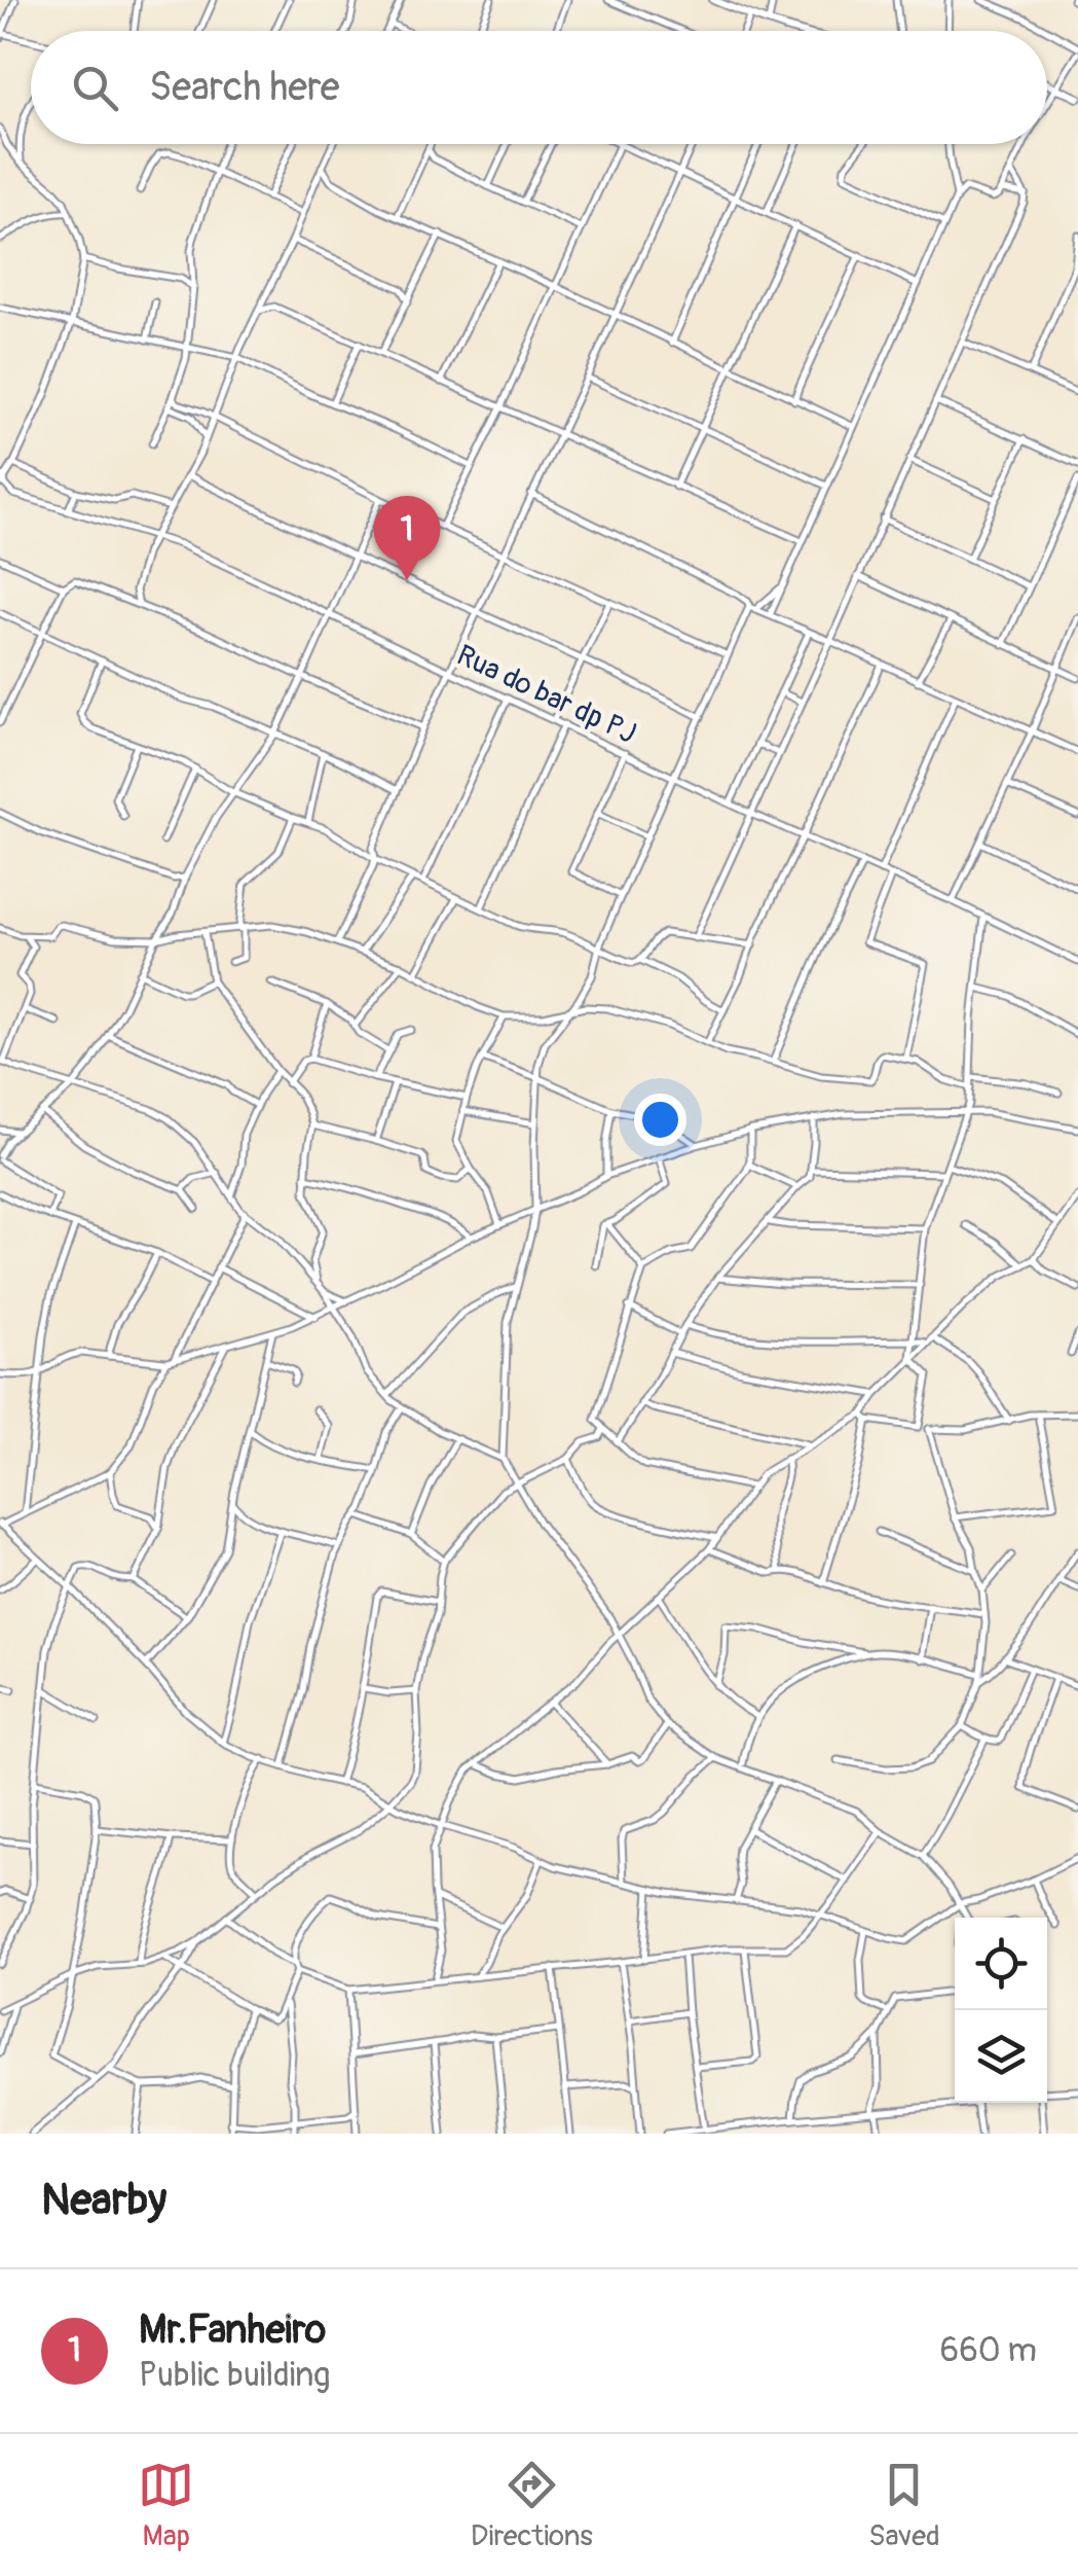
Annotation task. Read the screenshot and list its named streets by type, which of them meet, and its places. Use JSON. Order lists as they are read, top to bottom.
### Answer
{
  "streets": {
    "street": ["Rua do bar dp PJ"]
  },
  "page": {
    "search": "Search here",
    "pins": "1",
    "heading": "Nearby",
    "list": [
      {
        "mark": "1",
        "name": "Mr.Fanheiro",
        "note": "Public building",
        "value": "660 m"
      }
    ],
    "nav": ["Map", "Directions", "Saved"]
  }
}
